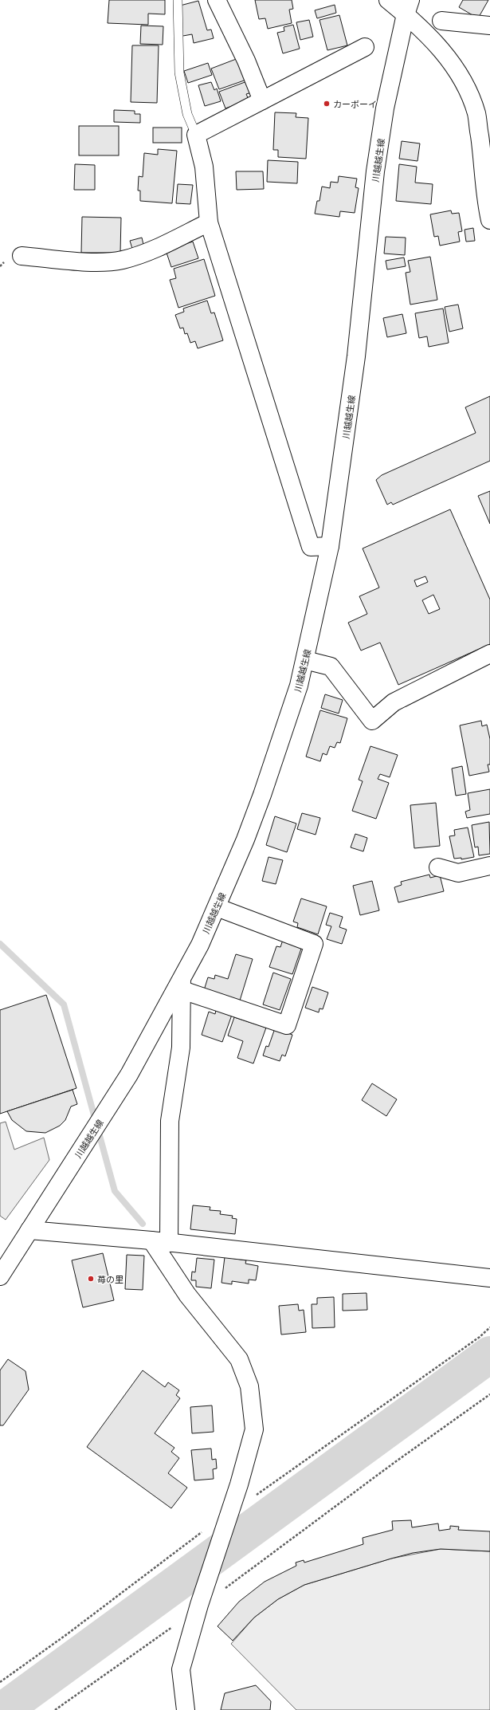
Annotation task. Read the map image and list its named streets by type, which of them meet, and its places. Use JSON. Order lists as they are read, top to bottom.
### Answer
{
  "streets": {
    "street": ["川越越生線"]
  },
  "places": ["カーボーイ", "苺の里"]
}
